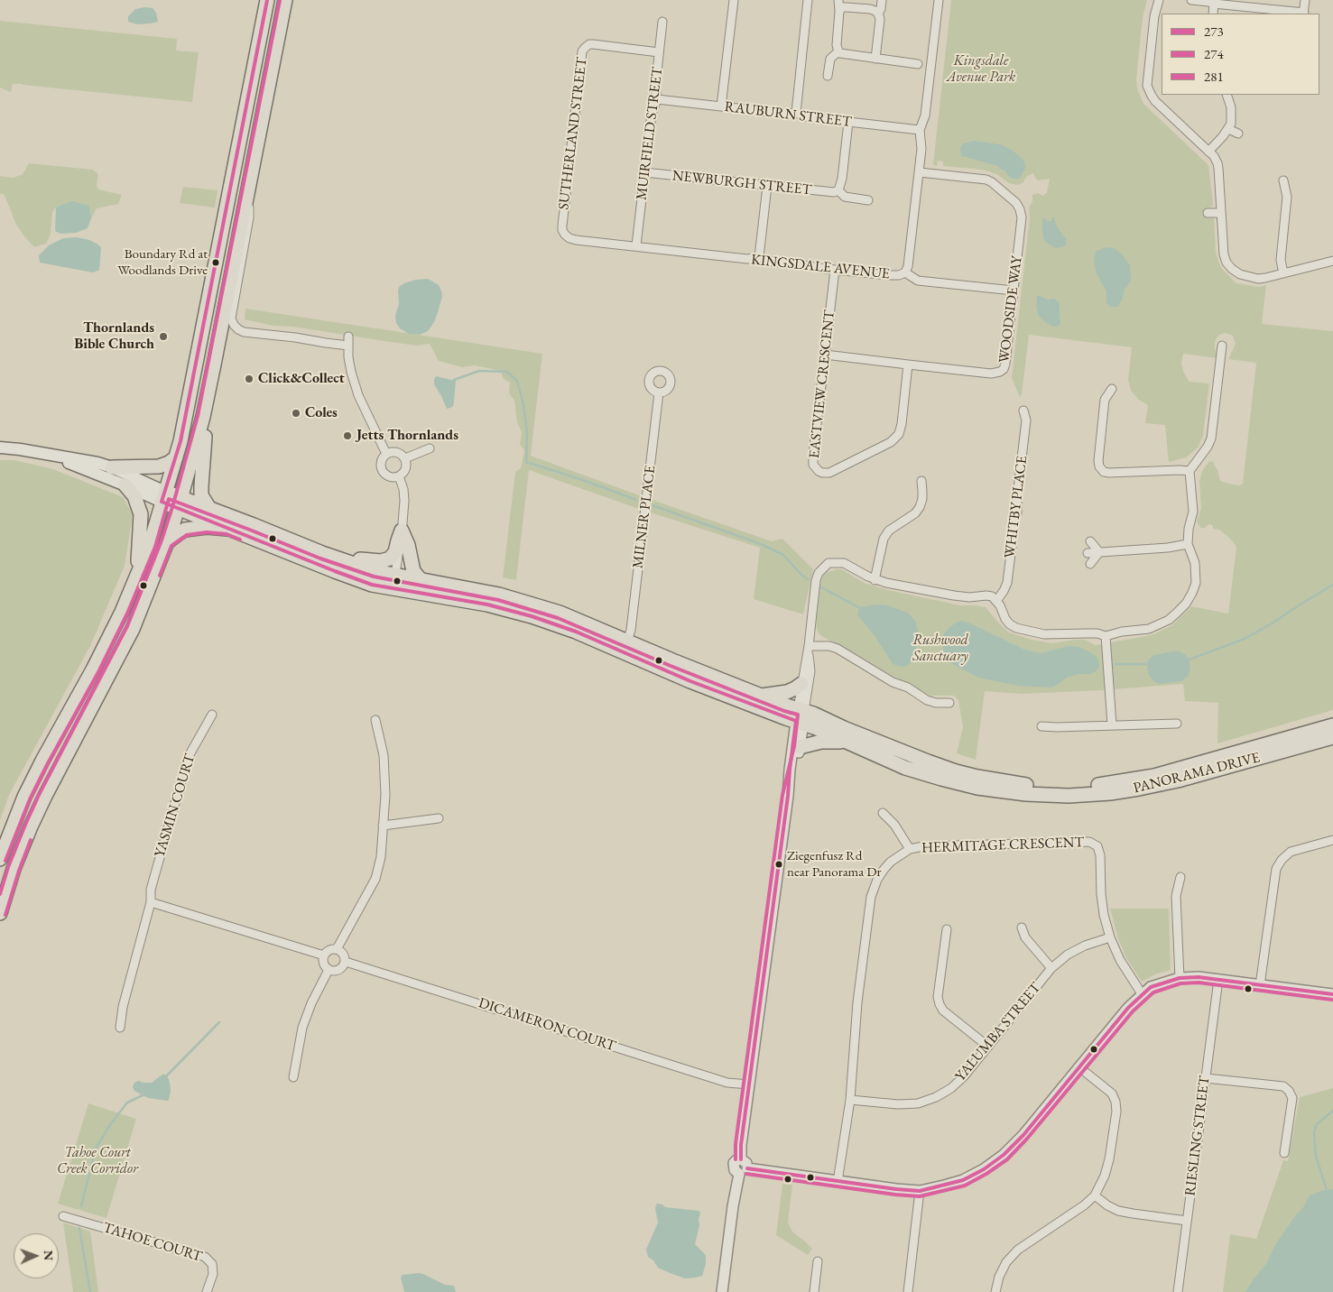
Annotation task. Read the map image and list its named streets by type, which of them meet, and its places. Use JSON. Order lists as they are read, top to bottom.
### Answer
{
  "streets": {
    "main road": ["PANORAMA DRIVE"],
    "street": [
      "RAUBURN STREET",
      "SUTHERLAND STREET",
      "MUIRFIELD STREET",
      "NEWBURGH STREET",
      "KINGSDALE AVENUE",
      "WOODSIDE WAY",
      "EASTVIEW CRESCENT",
      "WHITBY PLACE",
      "MILNER PLACE",
      "YASMIN COURT",
      "HERMITAGE CRESCENT",
      "DICAMERON COURT",
      "YALUMBA STREET",
      "RIESLING STREET",
      "TAHOE COURT"
    ]
  },
  "crossings": [
    ["RAUBURN STREET", "MUIRFIELD STREET"],
    ["RAUBURN STREET", "KINGSDALE AVENUE"],
    ["SUTHERLAND STREET", "MUIRFIELD STREET"],
    ["SUTHERLAND STREET", "KINGSDALE AVENUE"],
    ["MUIRFIELD STREET", "NEWBURGH STREET"],
    ["MUIRFIELD STREET", "KINGSDALE AVENUE"],
    ["KINGSDALE AVENUE", "WOODSIDE WAY"],
    ["KINGSDALE AVENUE", "EASTVIEW CRESCENT"],
    ["WOODSIDE WAY", "EASTVIEW CRESCENT"],
    ["MILNER PLACE", "PANORAMA DRIVE"],
    ["HERMITAGE CRESCENT", "YALUMBA STREET"]
  ],
  "parks": ["Kingsdale Avenue Park", "Rushwood Sanctuary", "Tahoe Court Creek Corridor"],
  "places": [
    "Boundary Rd at Woodlands Drive",
    "Thornlands Bible Church",
    "Click&Collect",
    "Coles",
    "Jetts Thornlands",
    "Ziegenfusz Rd near Panorama Dr"
  ],
  "lines": ["transit line 273", "transit line 281", "transit line 274"],
  "legend": ["273", "274", "281"],
  "north": "right"
}
